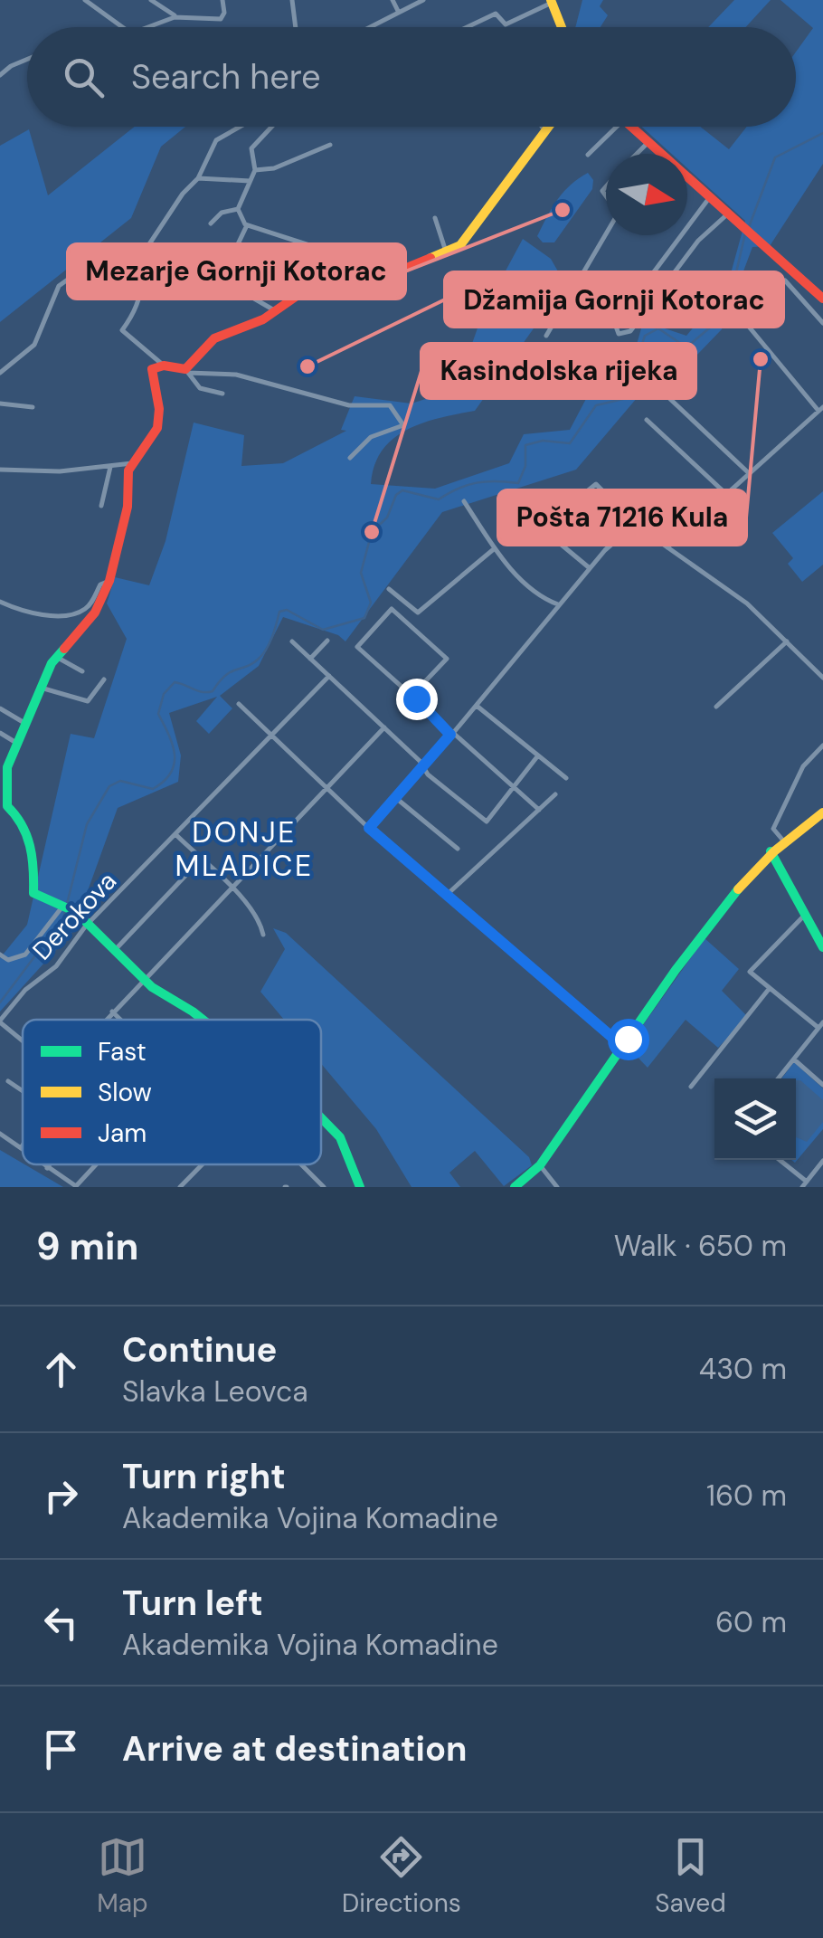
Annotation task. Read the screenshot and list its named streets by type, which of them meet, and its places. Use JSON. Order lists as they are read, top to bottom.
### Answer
{
  "streets": {
    "street": ["Derokova"]
  },
  "districts": ["DONJE MLADICE"],
  "places": [
    "Mezarje Gornji Kotorac",
    "Pošta 71216 Kula",
    "Džamija Gornji Kotorac",
    "Kasindolska rijeka"
  ],
  "legend": ["Fast", "Slow", "Jam"],
  "north": "right",
  "page": {
    "search": "Search here",
    "heading": ["9 min", "Walk · 650 m"],
    "list": [
      ["Continue", "Slavka Leovca", "430 m"],
      ["Turn right", "Akademika Vojina Komadine", "160 m"],
      ["Turn left", "Akademika Vojina Komadine", "60 m"],
      "Arrive at destination"
    ],
    "nav": ["Map", "Directions", "Saved"]
  }
}
